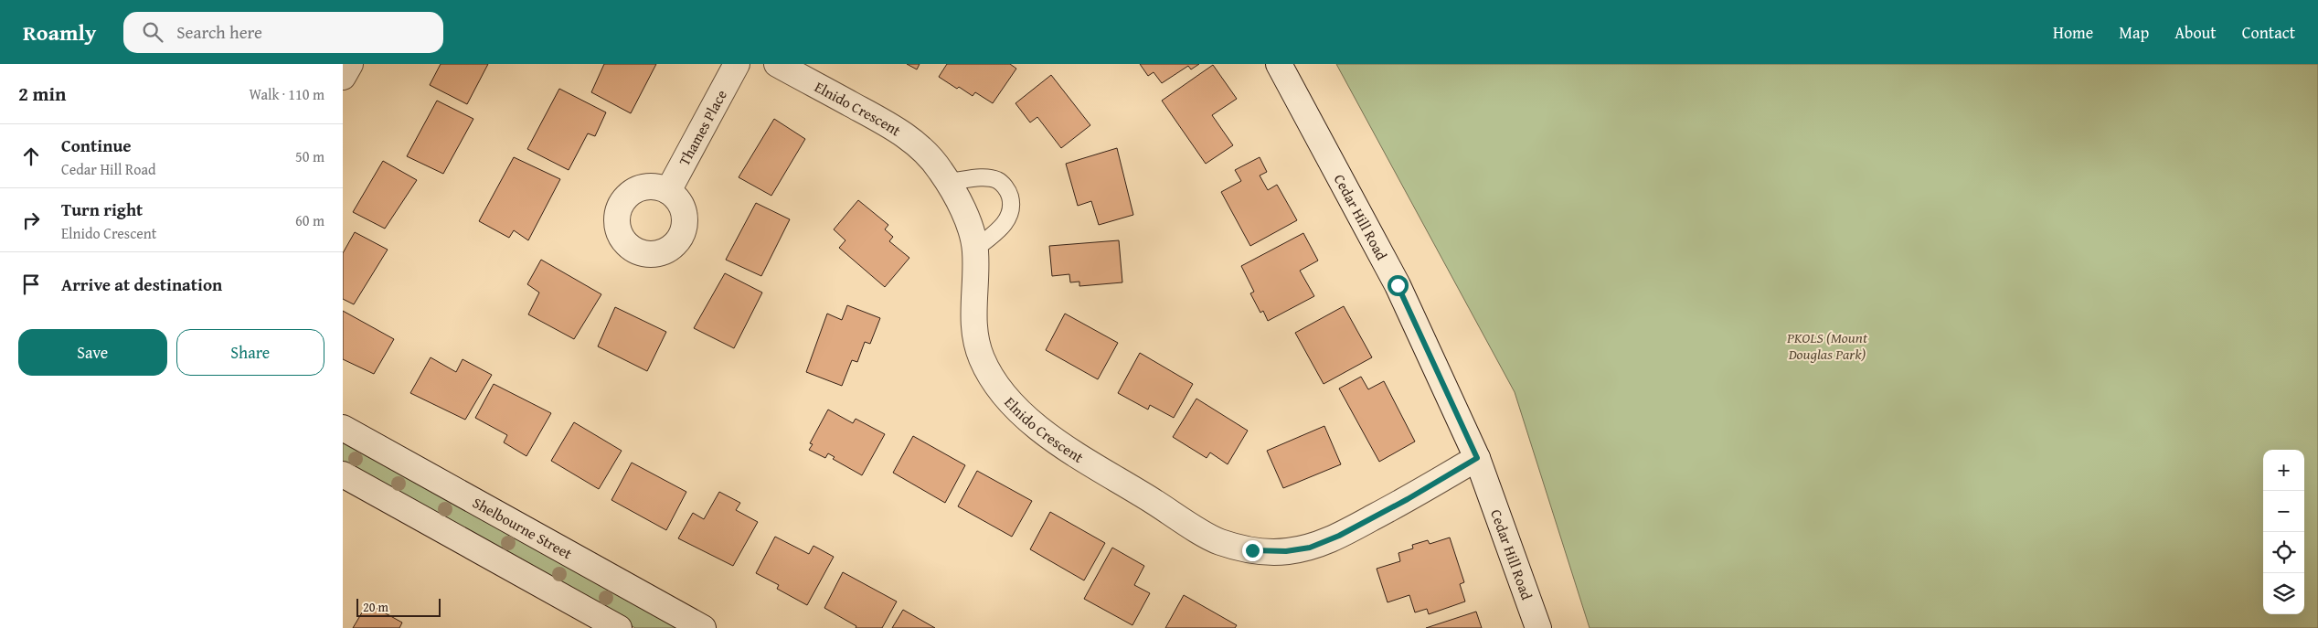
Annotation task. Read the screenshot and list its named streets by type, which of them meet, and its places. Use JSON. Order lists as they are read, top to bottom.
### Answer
{
  "streets": {
    "street": [
      "Elnido Crescent",
      "Thames Place",
      "Cedar Hill Road",
      "Shelbourne Street"
    ]
  },
  "crossings": [
    ["Elnido Crescent", "Cedar Hill Road"]
  ],
  "parks": ["PKOLS (Mount Douglas Park)"],
  "scale_bar": "20 m",
  "page": {
    "header": "Roamly",
    "search": "Search here",
    "nav": [
      "Home",
      "Map",
      "About",
      "Contact"
    ],
    "heading": ["2 min", "Walk · 110 m"],
    "list": [
      ["Continue", "Cedar Hill Road", "50 m"],
      ["Turn right", "Elnido Crescent", "60 m"],
      "Arrive at destination"
    ],
    "buttons": ["Save", "Share"],
    "map_buttons": ["+", "−"],
    "scale": "20 m"
  }
}
